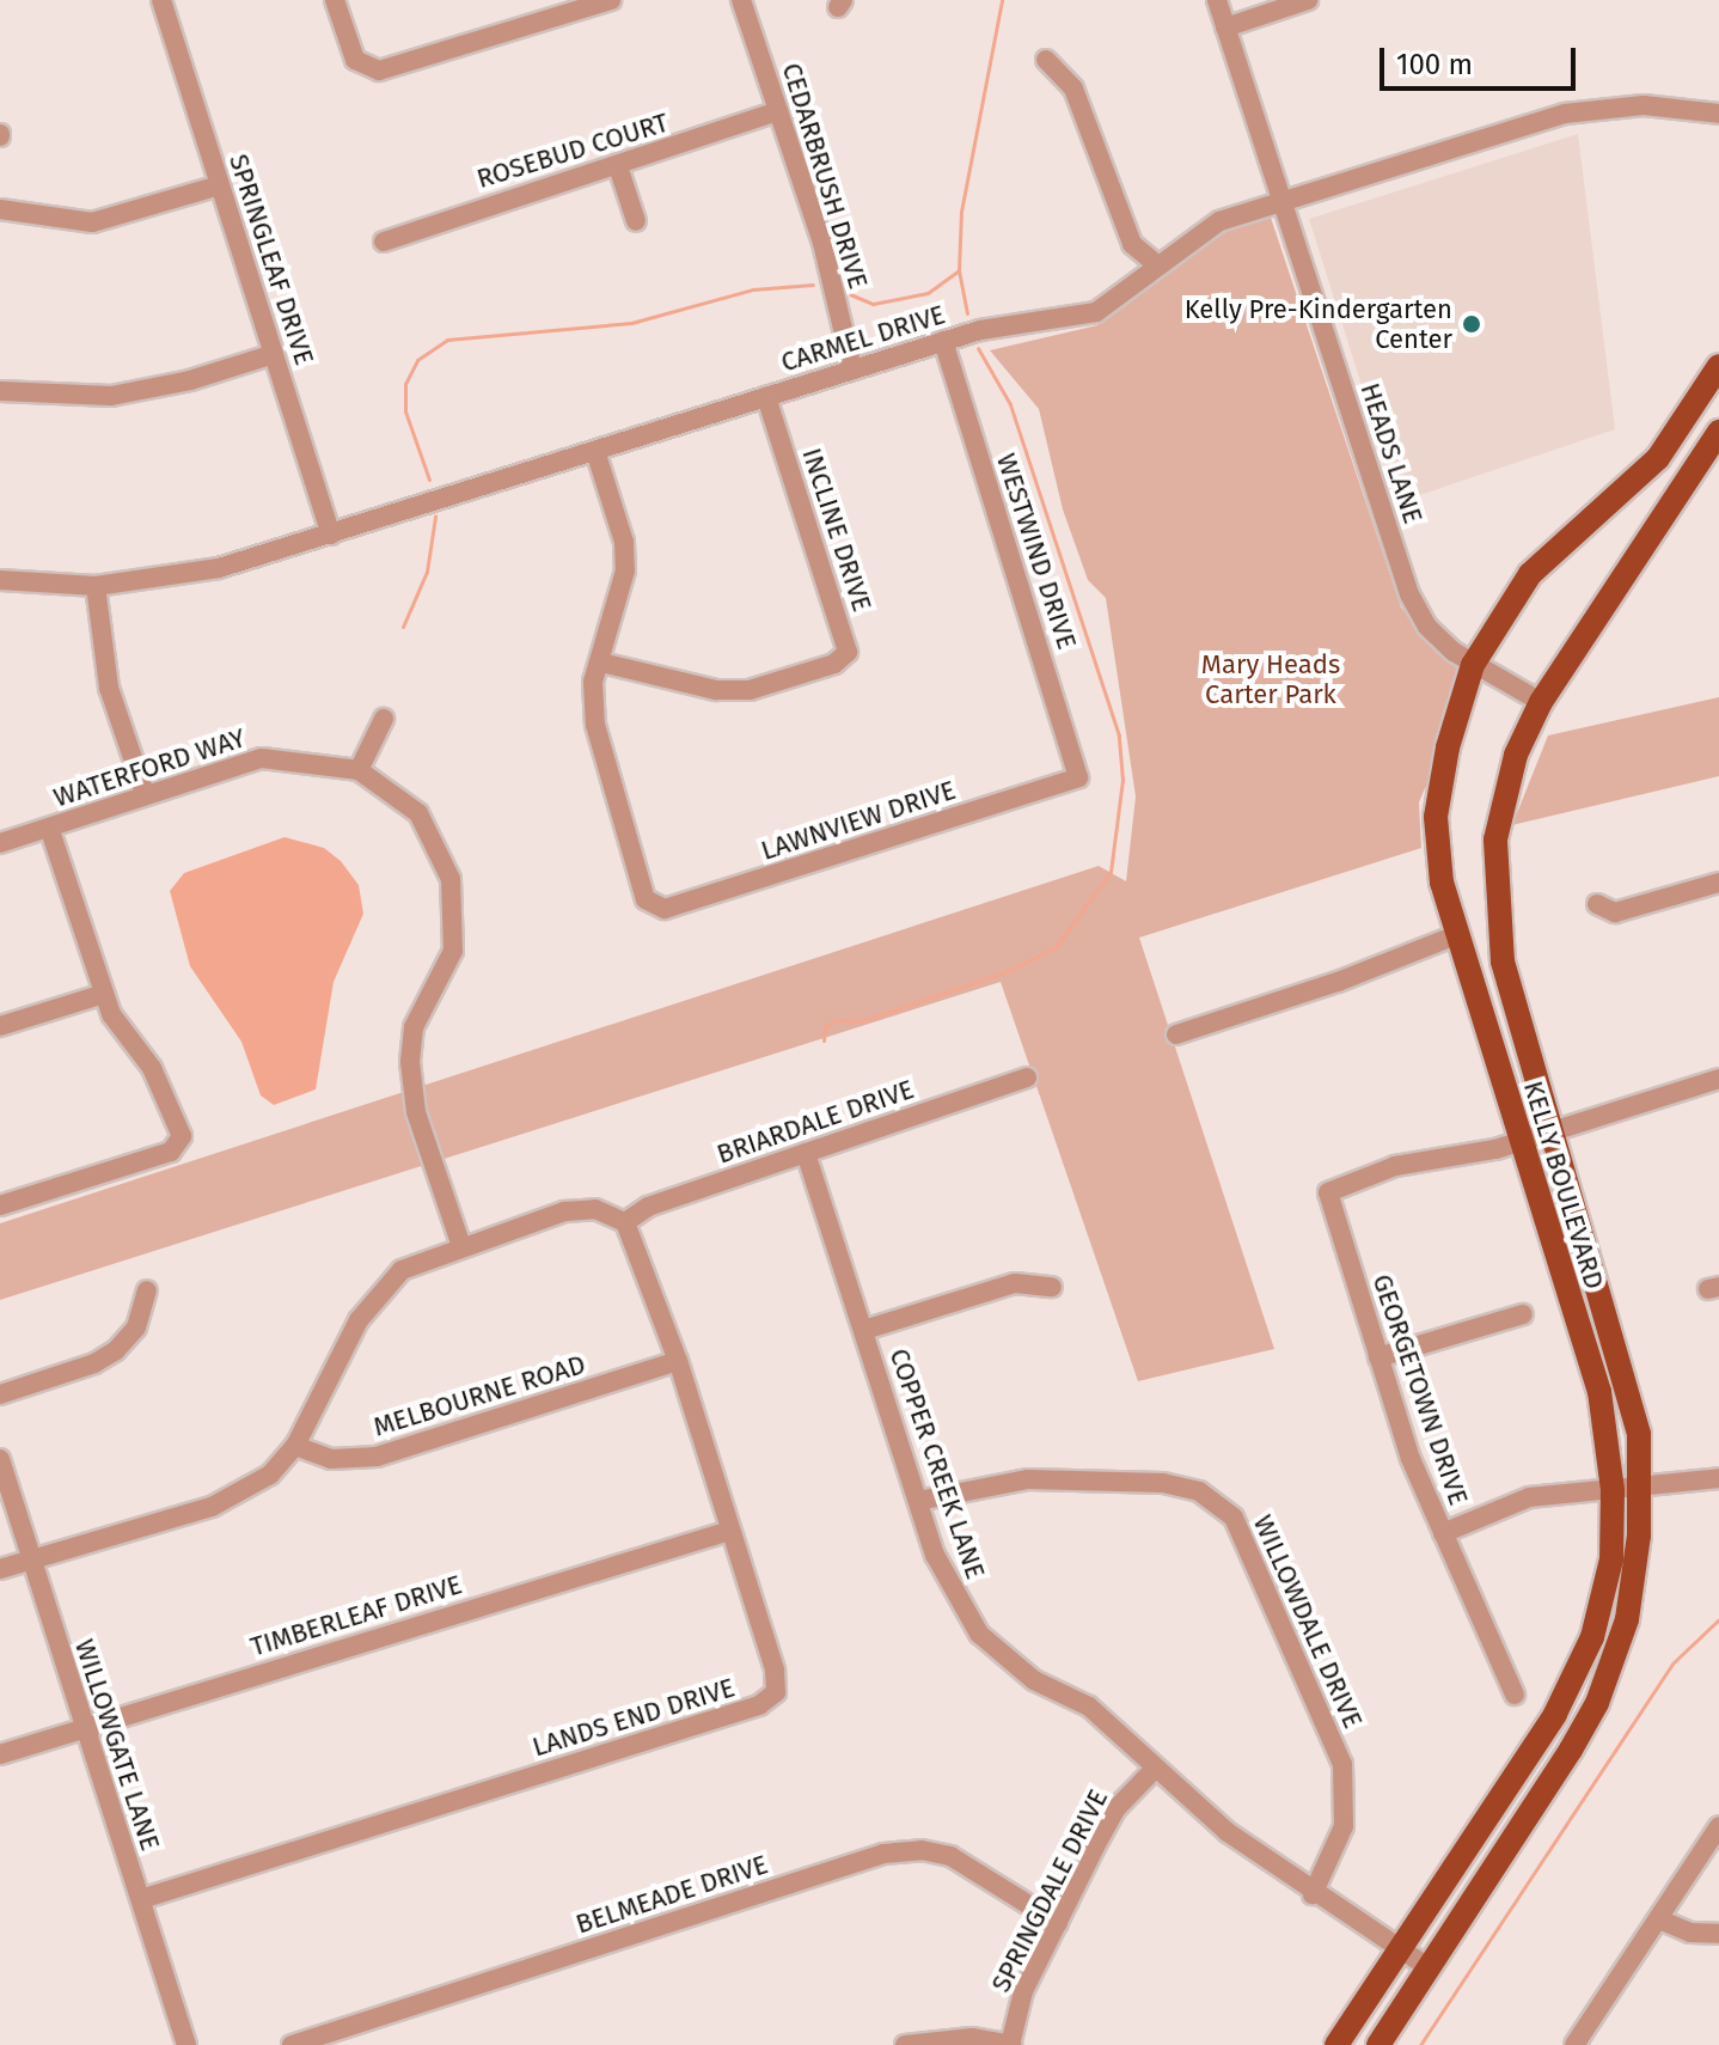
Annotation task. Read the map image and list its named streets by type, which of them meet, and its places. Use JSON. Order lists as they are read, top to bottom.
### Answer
{
  "streets": {
    "main road": ["KELLY BOULEVARD"],
    "street": [
      "ROSEBUD COURT",
      "CEDARBRUSH DRIVE",
      "SPRINGLEAF DRIVE",
      "CARMEL DRIVE",
      "HEADS LANE",
      "INCLINE DRIVE",
      "WESTWIND DRIVE",
      "WATERFORD WAY",
      "LAWNVIEW DRIVE",
      "BRIARDALE DRIVE",
      "GEORGETOWN DRIVE",
      "MELBOURNE ROAD",
      "COPPER CREEK LANE",
      "TIMBERLEAF DRIVE",
      "WILLOWDALE DRIVE",
      "LANDS END DRIVE",
      "WILLOWGATE LANE",
      "SPRINGDALE DRIVE",
      "BELMEADE DRIVE"
    ]
  },
  "crossings": [
    ["ROSEBUD COURT", "CEDARBRUSH DRIVE"],
    ["CEDARBRUSH DRIVE", "CARMEL DRIVE"],
    ["SPRINGLEAF DRIVE", "CARMEL DRIVE"],
    ["CARMEL DRIVE", "HEADS LANE"],
    ["CARMEL DRIVE", "INCLINE DRIVE"],
    ["CARMEL DRIVE", "WESTWIND DRIVE"],
    ["HEADS LANE", "KELLY BOULEVARD"],
    ["INCLINE DRIVE", "LAWNVIEW DRIVE"],
    ["WESTWIND DRIVE", "LAWNVIEW DRIVE"],
    ["BRIARDALE DRIVE", "COPPER CREEK LANE"],
    ["BRIARDALE DRIVE", "LANDS END DRIVE"],
    ["KELLY BOULEVARD", "GEORGETOWN DRIVE"],
    ["KELLY BOULEVARD", "COPPER CREEK LANE"],
    ["MELBOURNE ROAD", "LANDS END DRIVE"],
    ["COPPER CREEK LANE", "WILLOWDALE DRIVE"],
    ["COPPER CREEK LANE", "SPRINGDALE DRIVE"],
    ["TIMBERLEAF DRIVE", "LANDS END DRIVE"],
    ["TIMBERLEAF DRIVE", "WILLOWGATE LANE"],
    ["LANDS END DRIVE", "WILLOWGATE LANE"],
    ["SPRINGDALE DRIVE", "BELMEADE DRIVE"]
  ],
  "parks": ["Mary Heads Carter Park"],
  "places": ["Kelly Pre-Kindergarten Center"],
  "scale_bar": "100 m"
}
